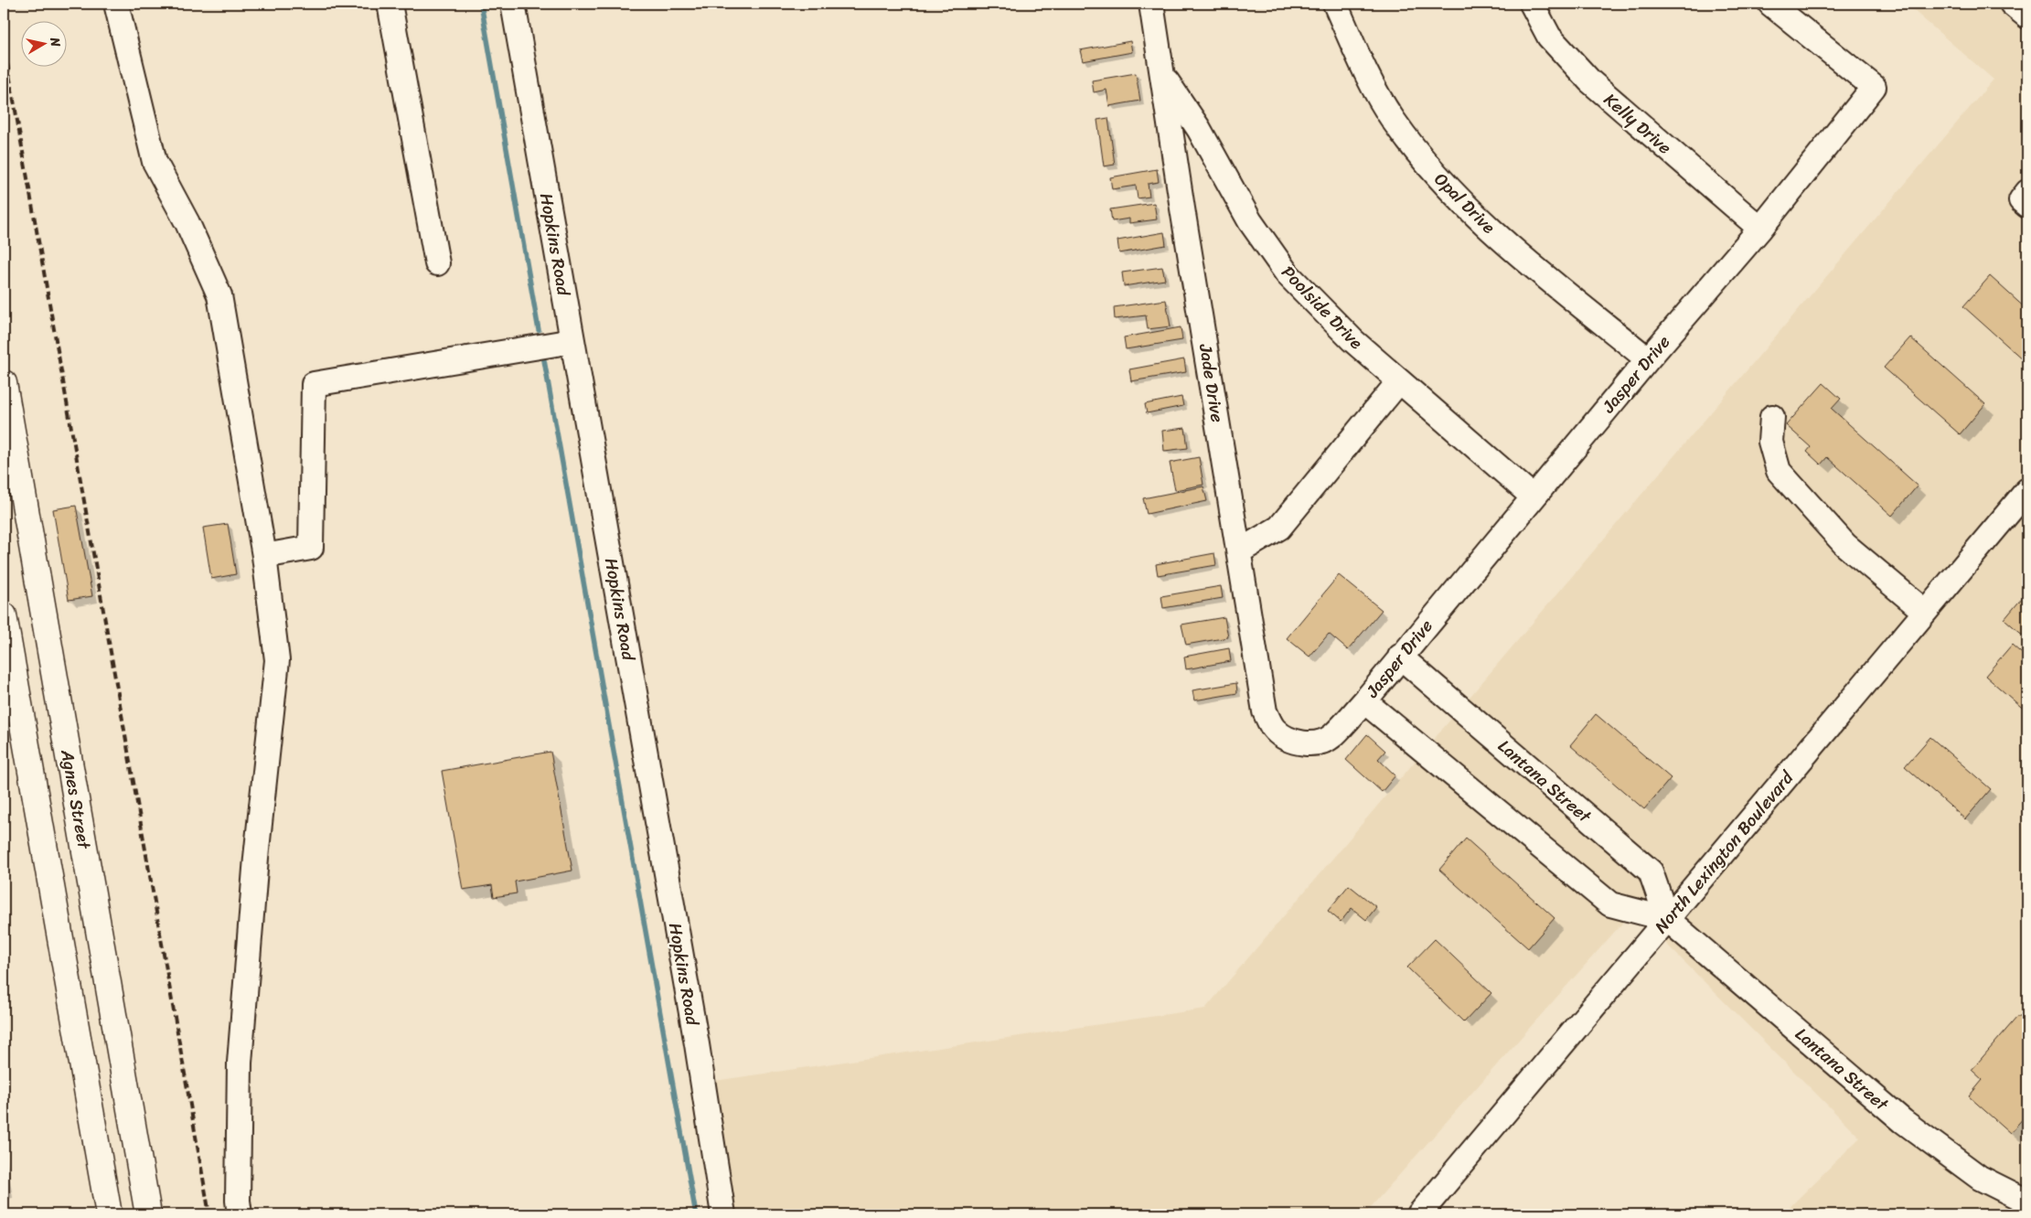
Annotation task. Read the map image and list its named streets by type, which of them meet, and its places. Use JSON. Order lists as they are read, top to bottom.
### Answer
{
  "streets": {
    "main road": ["Agnes Street"],
    "street": [
      "Kelly Drive",
      "Opal Drive",
      "Hopkins Road",
      "Poolside Drive",
      "Jasper Drive",
      "Jade Drive",
      "Lantana Street",
      "North Lexington Boulevard"
    ]
  },
  "crossings": [
    ["Kelly Drive", "Jasper Drive"],
    ["Opal Drive", "Jasper Drive"],
    ["Poolside Drive", "Jasper Drive"],
    ["Poolside Drive", "Jade Drive"],
    ["Jasper Drive", "Jade Drive"],
    ["Jasper Drive", "Lantana Street"],
    ["Lantana Street", "North Lexington Boulevard"]
  ],
  "north": "right"
}
